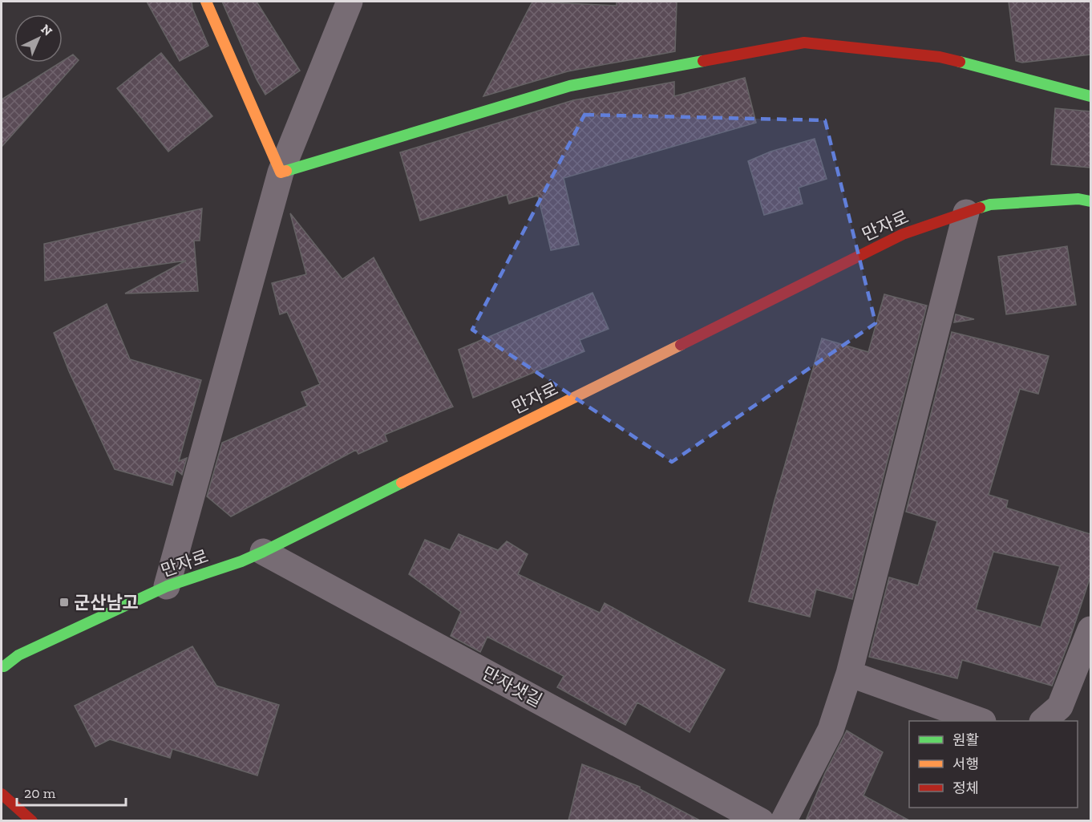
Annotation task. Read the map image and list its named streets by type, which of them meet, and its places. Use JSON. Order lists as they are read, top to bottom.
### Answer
{
  "streets": {
    "street": ["만자로", "만자샛길"]
  },
  "crossings": [
    ["만자로", "만자샛길"]
  ],
  "places": {
    "transit": ["군산남고"]
  },
  "legend": ["원활", "서행", "정체"],
  "scale_bar": "20 m",
  "north": "top right"
}
